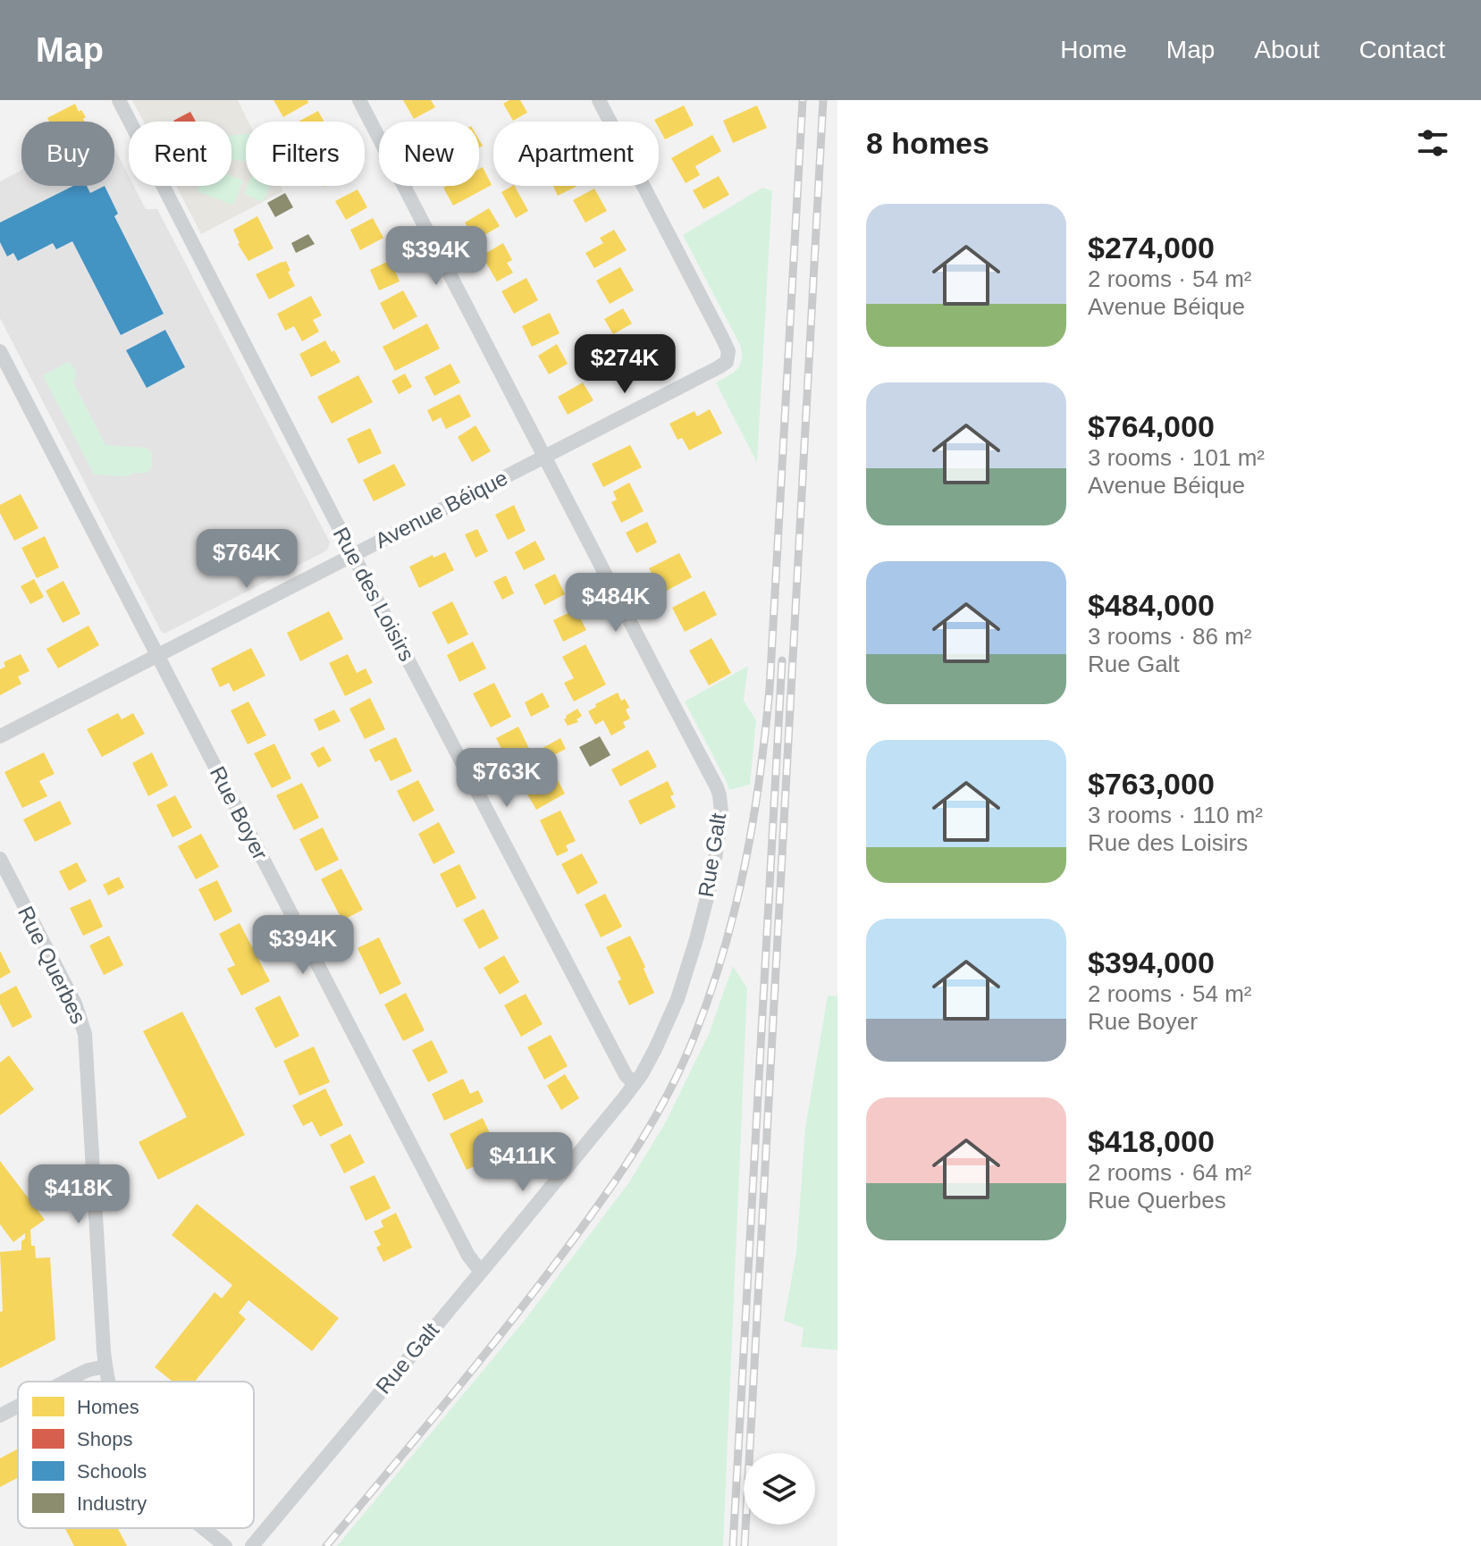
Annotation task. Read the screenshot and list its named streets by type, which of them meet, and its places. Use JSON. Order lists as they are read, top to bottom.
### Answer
{
  "streets": {
    "street": [
      "Avenue Béique",
      "Rue des Loisirs",
      "Rue Boyer",
      "Rue Galt",
      "Rue Querbes"
    ]
  },
  "crossings": [
    ["Avenue Béique", "Rue des Loisirs"],
    ["Avenue Béique", "Rue Boyer"],
    ["Avenue Béique", "Rue Galt"],
    ["Rue des Loisirs", "Rue Galt"],
    ["Rue Boyer", "Rue Galt"]
  ],
  "legend": [
    "Homes",
    "Shops",
    "Schools",
    "Industry"
  ],
  "page": {
    "header": "Map",
    "nav": [
      "Home",
      "Map",
      "About",
      "Contact"
    ],
    "heading": "8 homes",
    "chip": [
      "Buy",
      "Rent",
      "Filters",
      "New",
      "Apartment"
    ],
    "list": [
      {
        "name": "$274,000",
        "note": "2 rooms · 54 m² · Avenue Béique"
      },
      {
        "name": "$764,000",
        "note": "3 rooms · 101 m² · Avenue Béique"
      },
      {
        "name": "$484,000",
        "note": "3 rooms · 86 m² · Rue Galt"
      },
      {
        "name": "$763,000",
        "note": "3 rooms · 110 m² · Rue des Loisirs"
      },
      {
        "name": "$394,000",
        "note": "2 rooms · 54 m² · Rue Boyer"
      },
      {
        "name": "$418,000",
        "note": "2 rooms · 64 m² · Rue Querbes"
      }
    ],
    "price": [
      "$394K",
      "$274K",
      "$764K",
      "$484K",
      "$763K",
      "$394K",
      "$411K",
      "$418K"
    ]
  }
}
